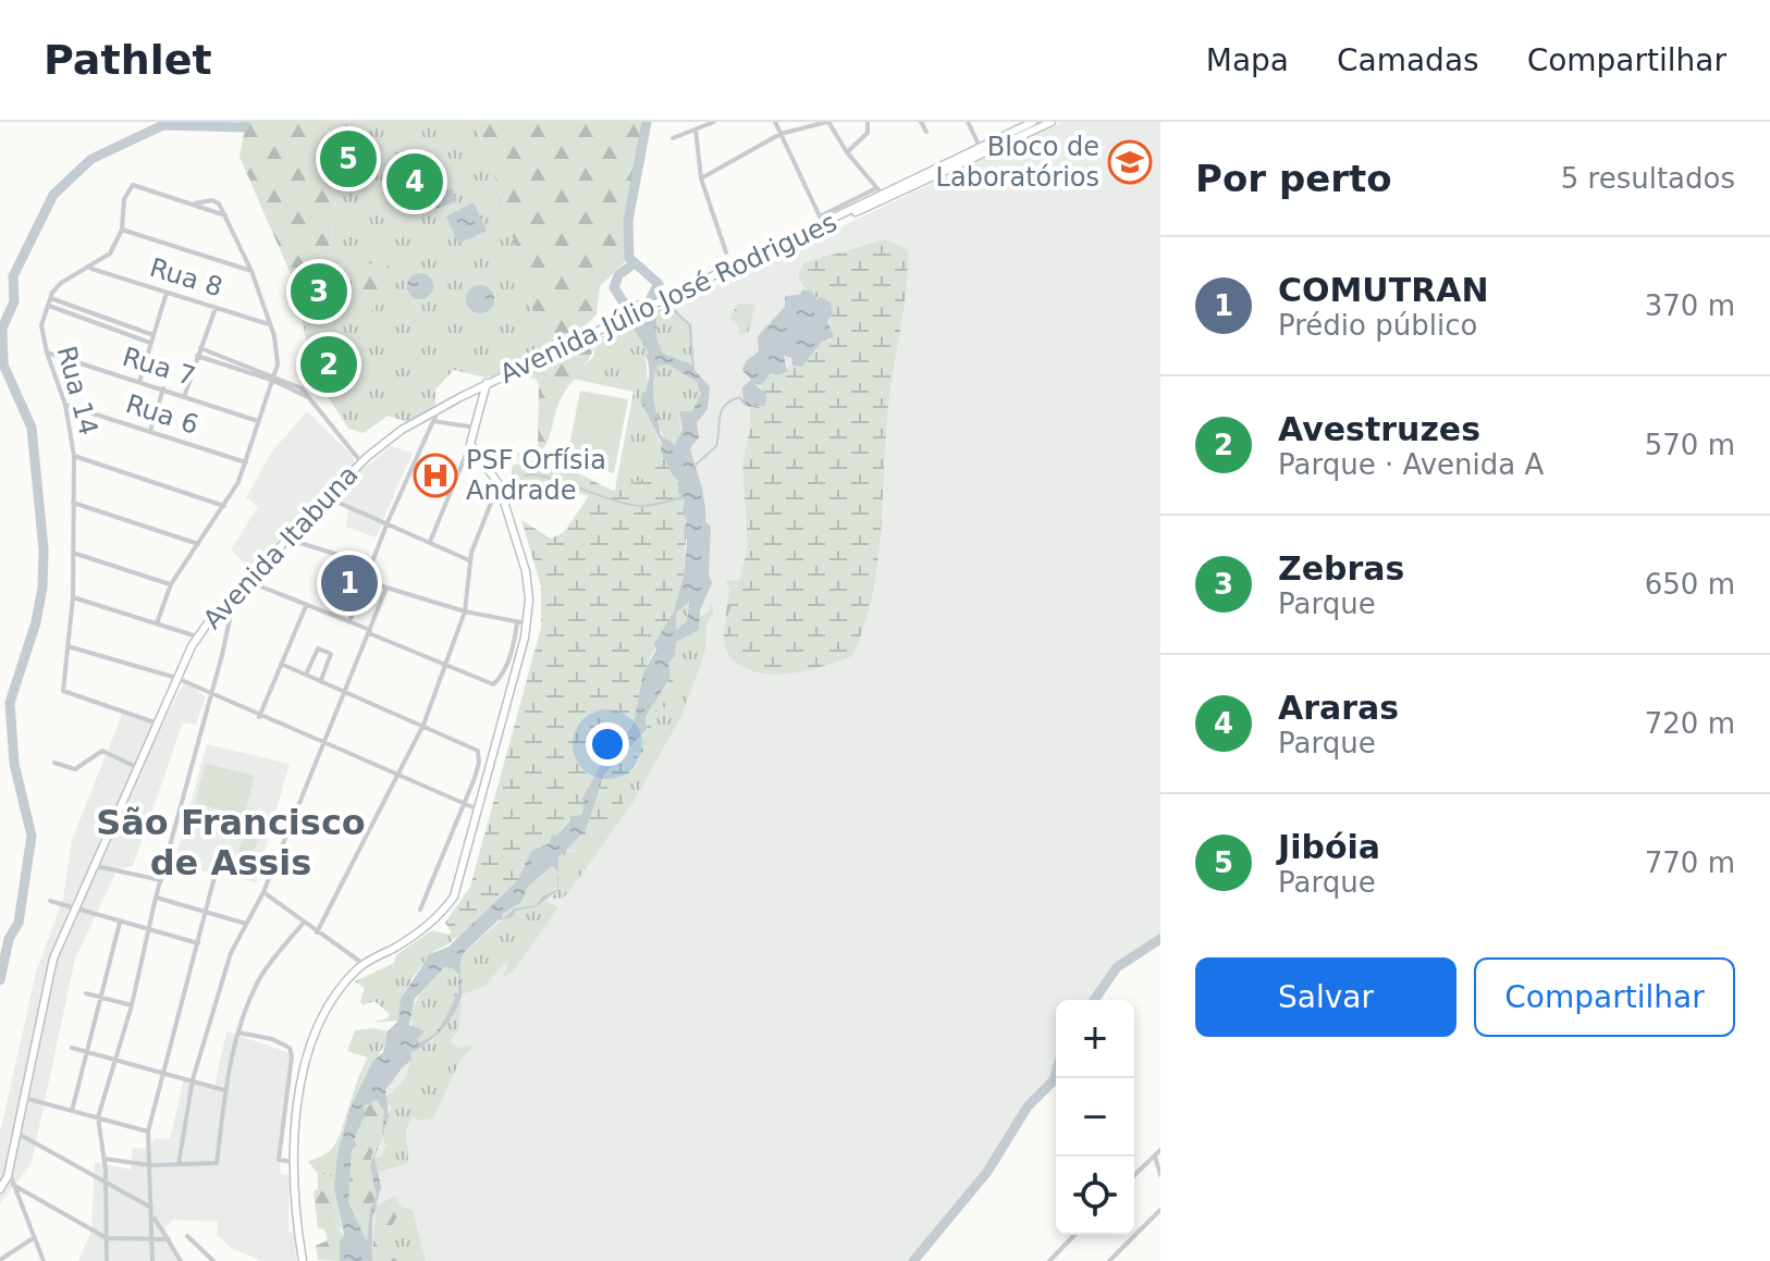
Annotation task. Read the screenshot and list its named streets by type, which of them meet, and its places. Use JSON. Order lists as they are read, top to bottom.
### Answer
{
  "streets": {
    "main road": ["Avenida Júlio José Rodrigues", "Avenida Itabuna"],
    "street": [
      "Rua 8",
      "Rua 7",
      "Rua 14",
      "Rua 6"
    ]
  },
  "crossings": [
    ["Rua 8", "Rua 14"],
    ["Avenida Júlio José Rodrigues", "Avenida Itabuna"],
    ["Rua 7", "Rua 14"],
    ["Rua 14", "Rua 6"],
    ["Rua 14", "Avenida Itabuna"]
  ],
  "districts": ["São Francisco de Assis"],
  "places": {
    "school or university": ["Bloco de Laboratórios"],
    "hospital": ["PSF Orfísia Andrade"]
  },
  "page": {
    "header": "Pathlet",
    "nav": ["Mapa", "Camadas", "Compartilhar"],
    "heading": ["Por perto", "5 resultados"],
    "pins": [
      "5",
      "4",
      "3",
      "2",
      "1"
    ],
    "list": [
      {
        "mark": "1",
        "name": "COMUTRAN",
        "note": "Prédio público",
        "value": "370 m"
      },
      {
        "mark": "2",
        "name": "Avestruzes",
        "note": "Parque · Avenida A",
        "value": "570 m"
      },
      {
        "mark": "3",
        "name": "Zebras",
        "note": "Parque",
        "value": "650 m"
      },
      {
        "mark": "4",
        "name": "Araras",
        "note": "Parque",
        "value": "720 m"
      },
      {
        "mark": "5",
        "name": "Jibóia",
        "note": "Parque",
        "value": "770 m"
      }
    ],
    "buttons": ["Salvar", "Compartilhar"],
    "map_buttons": ["+", "−"]
  }
}
